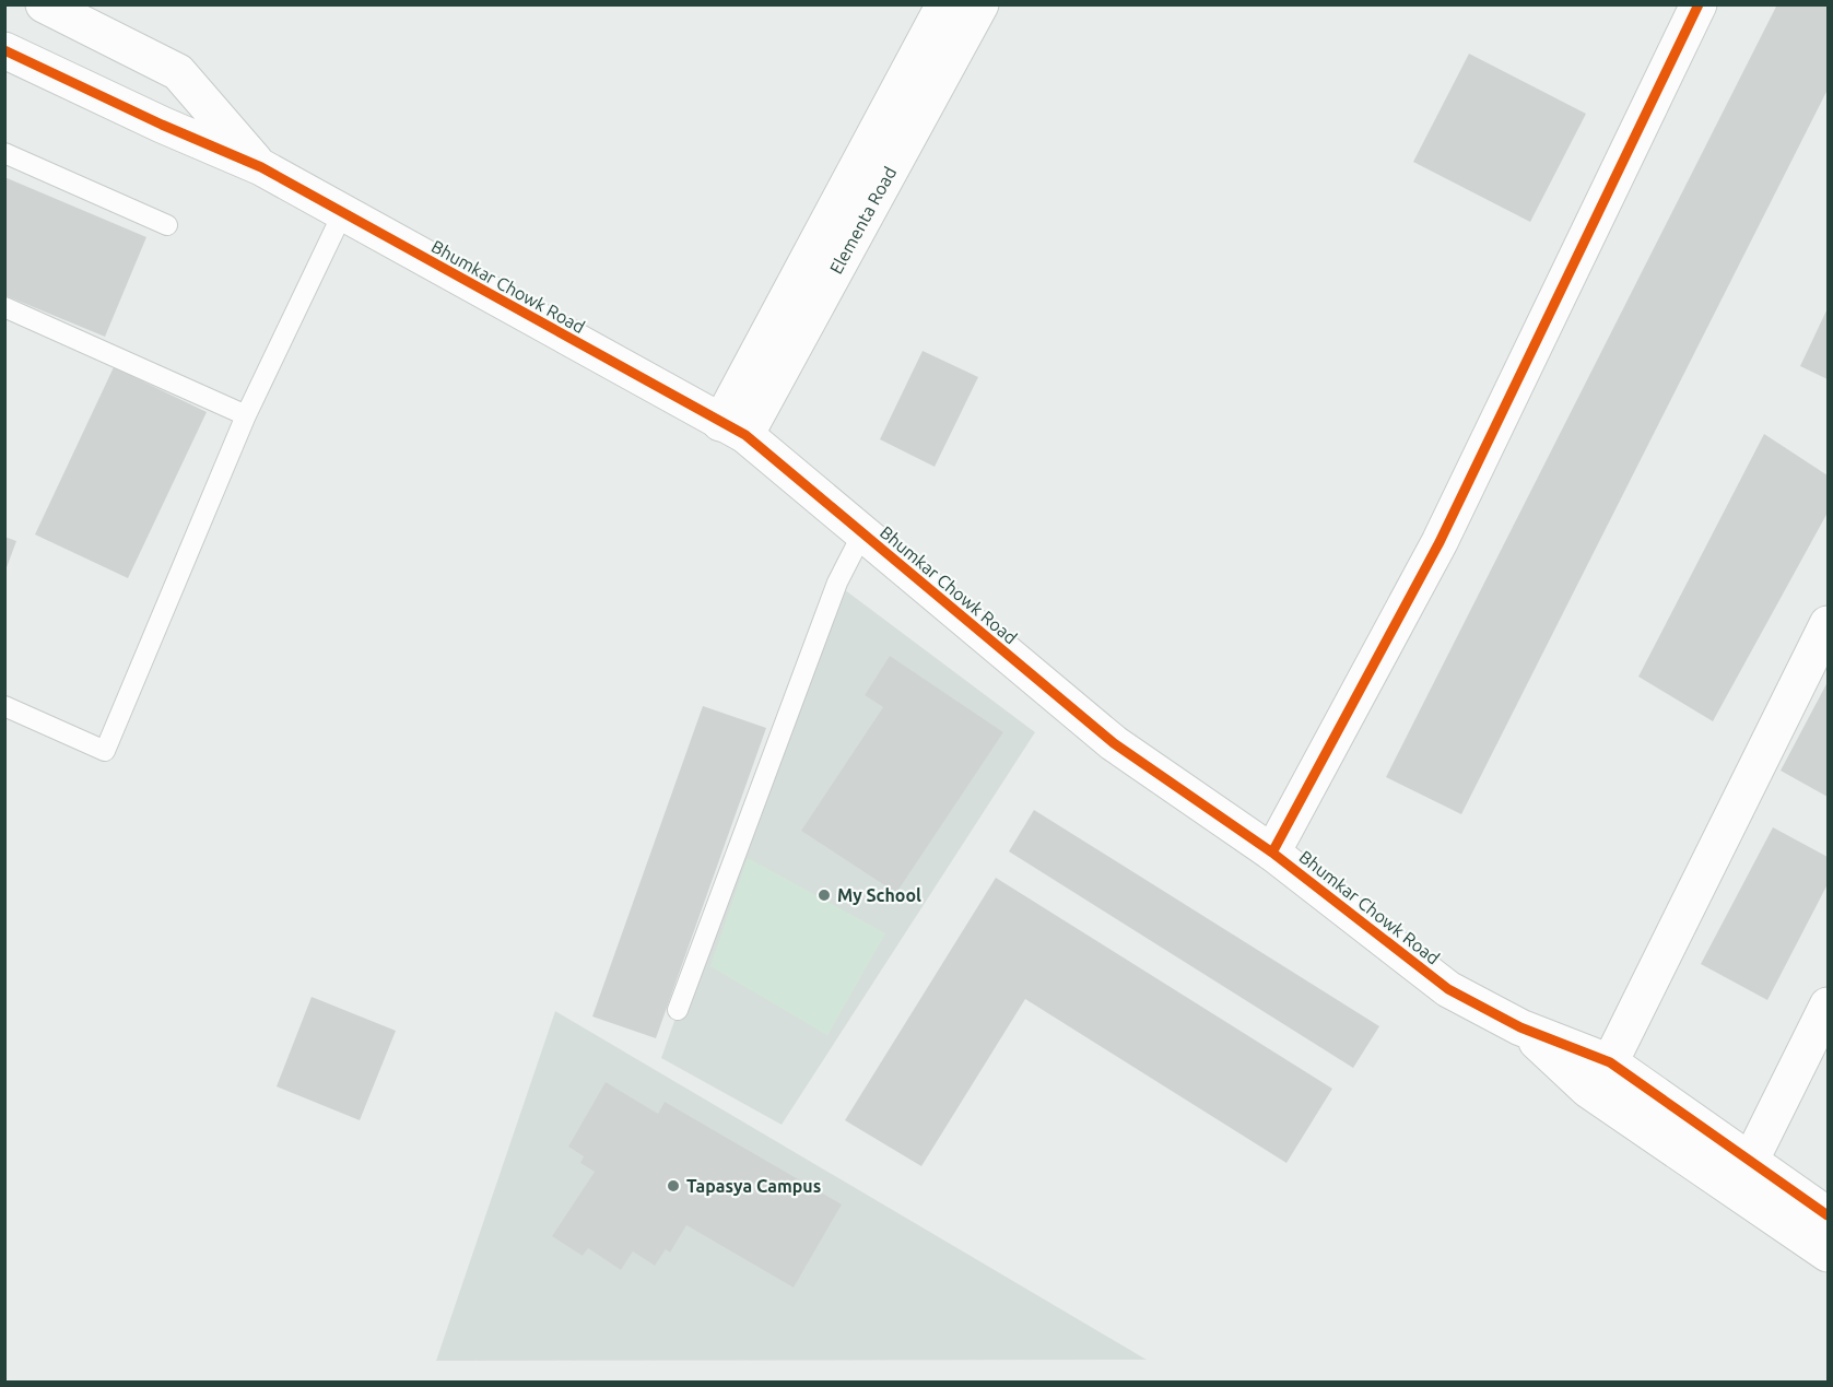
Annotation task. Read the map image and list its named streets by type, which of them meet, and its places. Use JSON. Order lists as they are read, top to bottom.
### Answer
{
  "streets": {
    "street": ["Elementa Road", "Bhumkar Chowk Road"]
  },
  "crossings": [
    ["Elementa Road", "Bhumkar Chowk Road"]
  ],
  "places": ["My School", "Tapasya Campus"]
}
